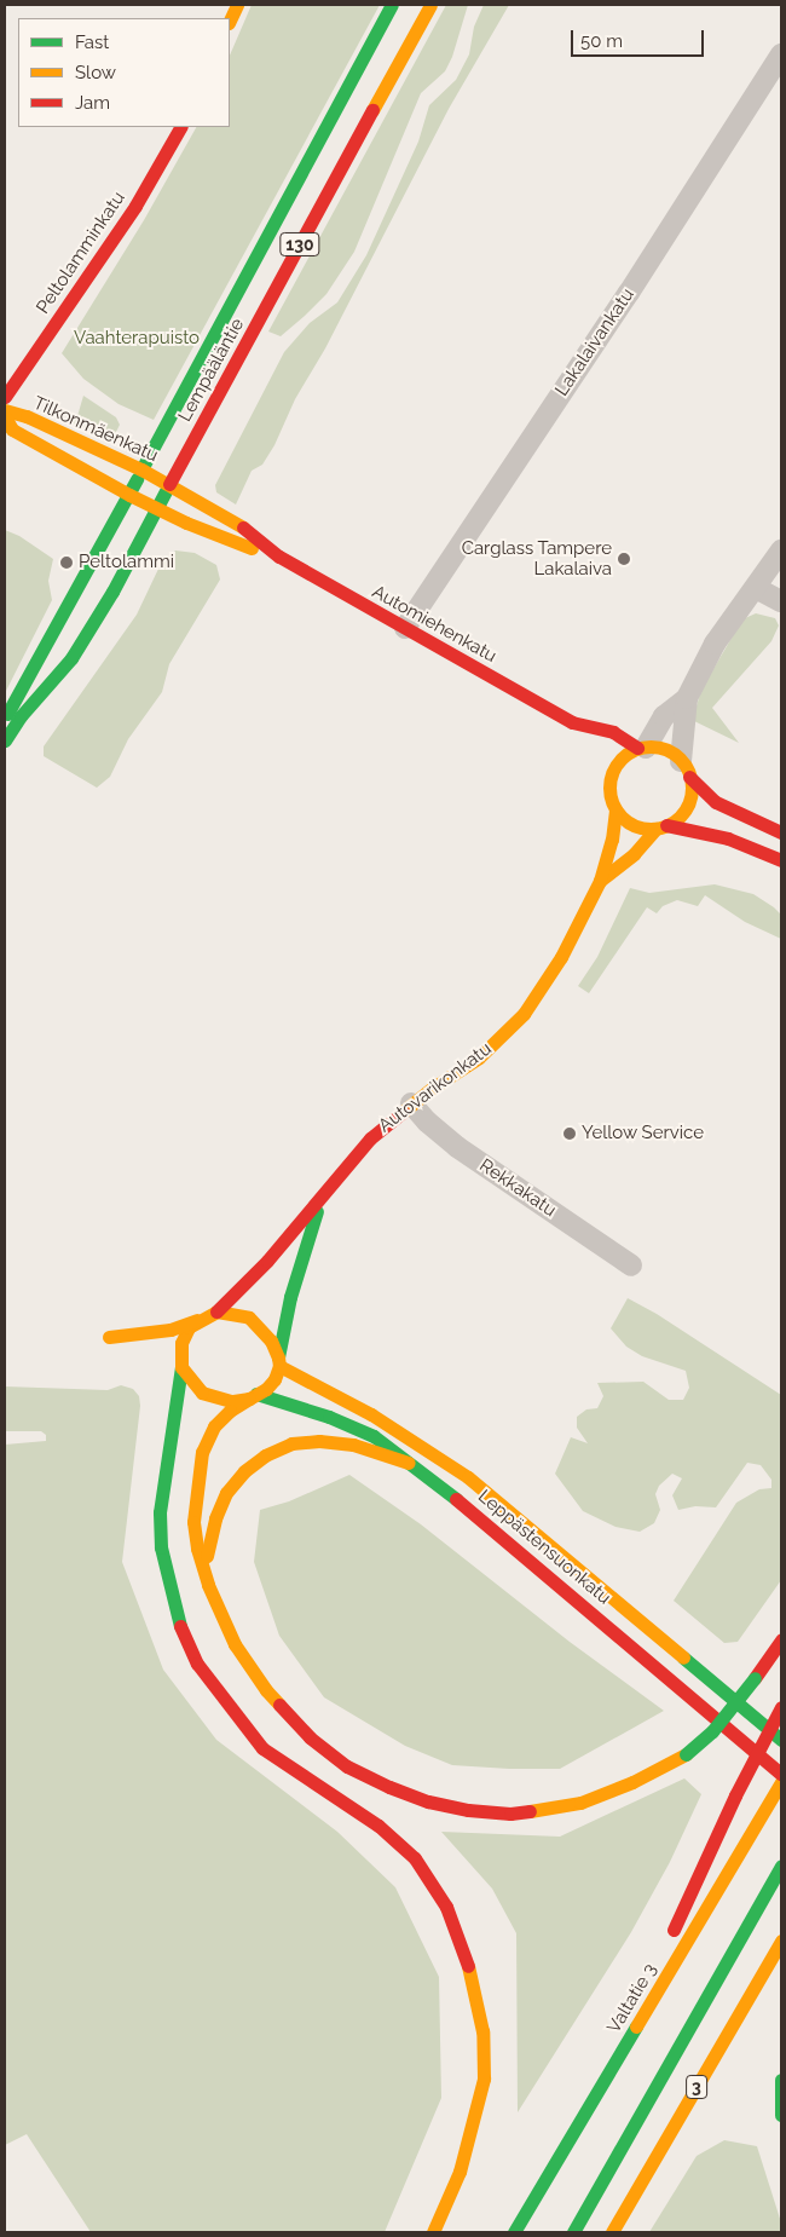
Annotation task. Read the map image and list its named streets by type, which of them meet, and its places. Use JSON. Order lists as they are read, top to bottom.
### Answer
{
  "streets": {
    "main road": [
      "130",
      "Peltolamminkatu",
      "Lempääläntie",
      "Tilkonmäenkatu",
      "Automiehenkatu",
      "Autovarikonkatu",
      "Leppästensuonkatu",
      "Valtatie 3",
      "3"
    ],
    "street": ["Lakalaivankatu", "Rekkakatu"]
  },
  "crossings": [
    ["Lakalaivankatu", "Automiehenkatu"],
    ["Lempääläntie", "Tilkonmäenkatu"],
    ["Lempääläntie", "Automiehenkatu"],
    ["Tilkonmäenkatu", "Automiehenkatu"],
    ["Automiehenkatu", "Autovarikonkatu"],
    ["Autovarikonkatu", "Rekkakatu"],
    ["Autovarikonkatu", "Leppästensuonkatu"]
  ],
  "parks": ["Vaahterapuisto"],
  "places": ["Carglass Tampere Lakalaiva", "Peltolammi", "Yellow Service"],
  "legend": ["Fast", "Slow", "Jam"],
  "scale_bar": "50 m"
}
